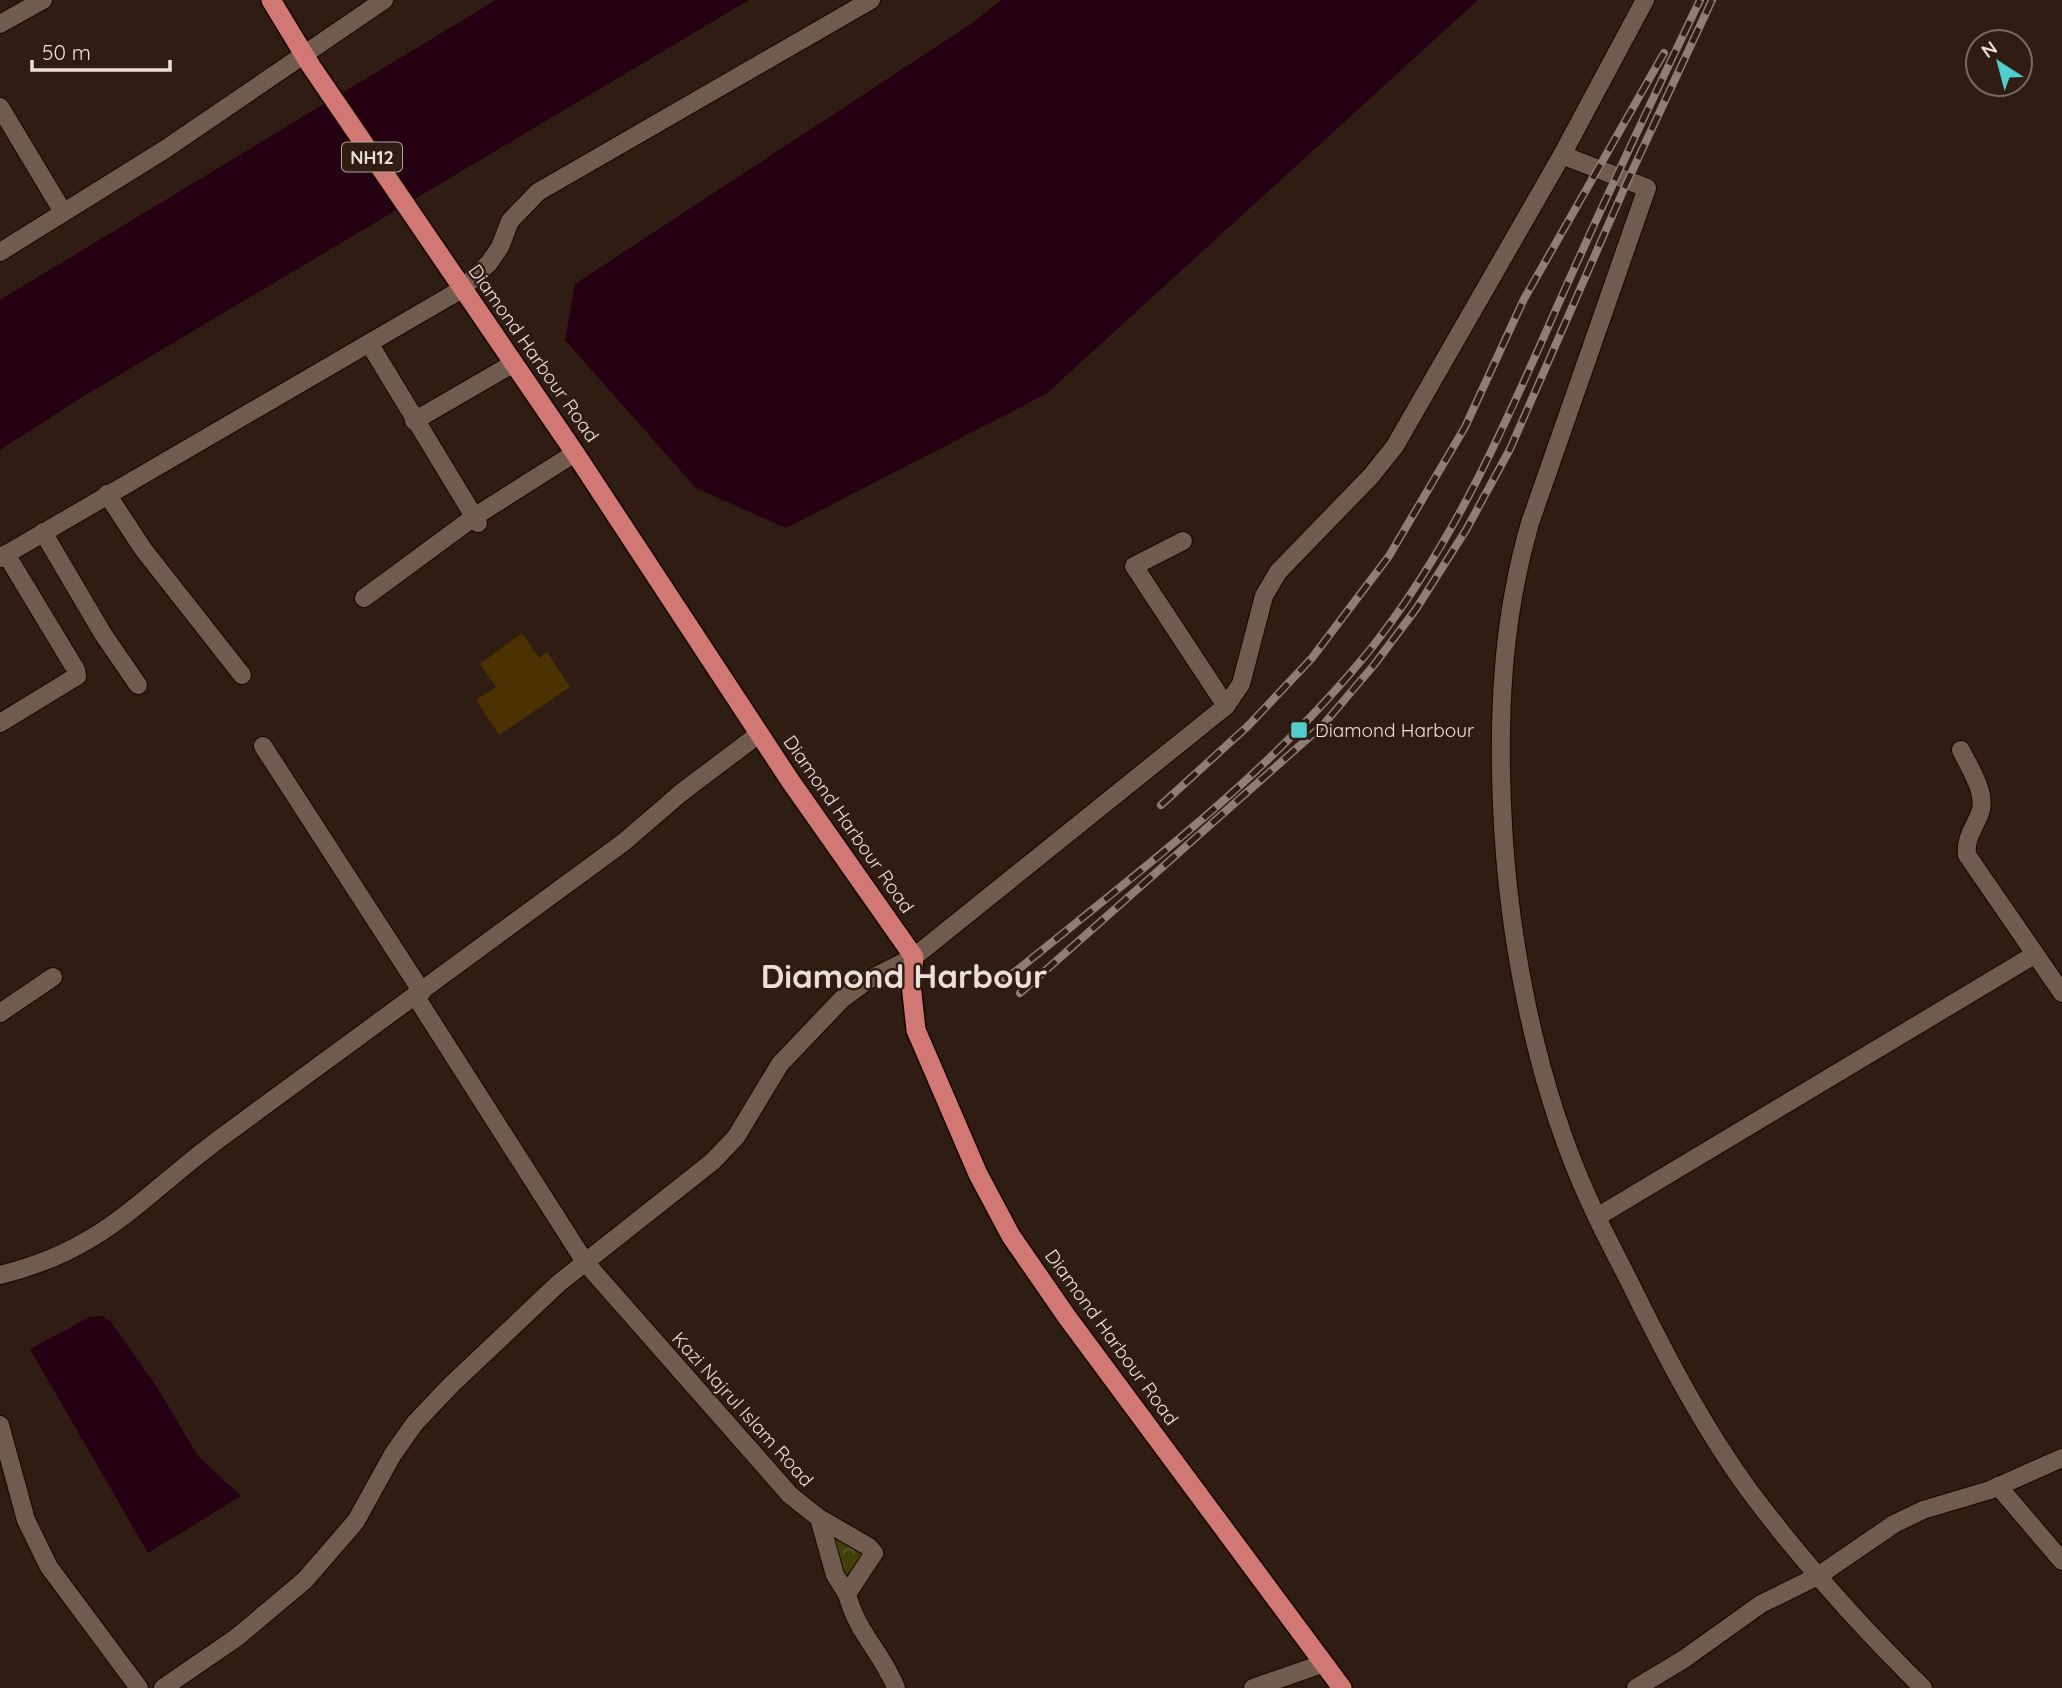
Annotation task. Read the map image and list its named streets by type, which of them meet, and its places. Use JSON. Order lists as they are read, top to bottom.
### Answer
{
  "streets": {
    "highway": ["NH12", "Diamond Harbour Road"],
    "street": ["Kazi Najrul Islam Road"]
  },
  "districts": ["Diamond Harbour"],
  "places": {
    "transit": ["Diamond Harbour"]
  },
  "scale_bar": "50 m",
  "north": "top left"
}
